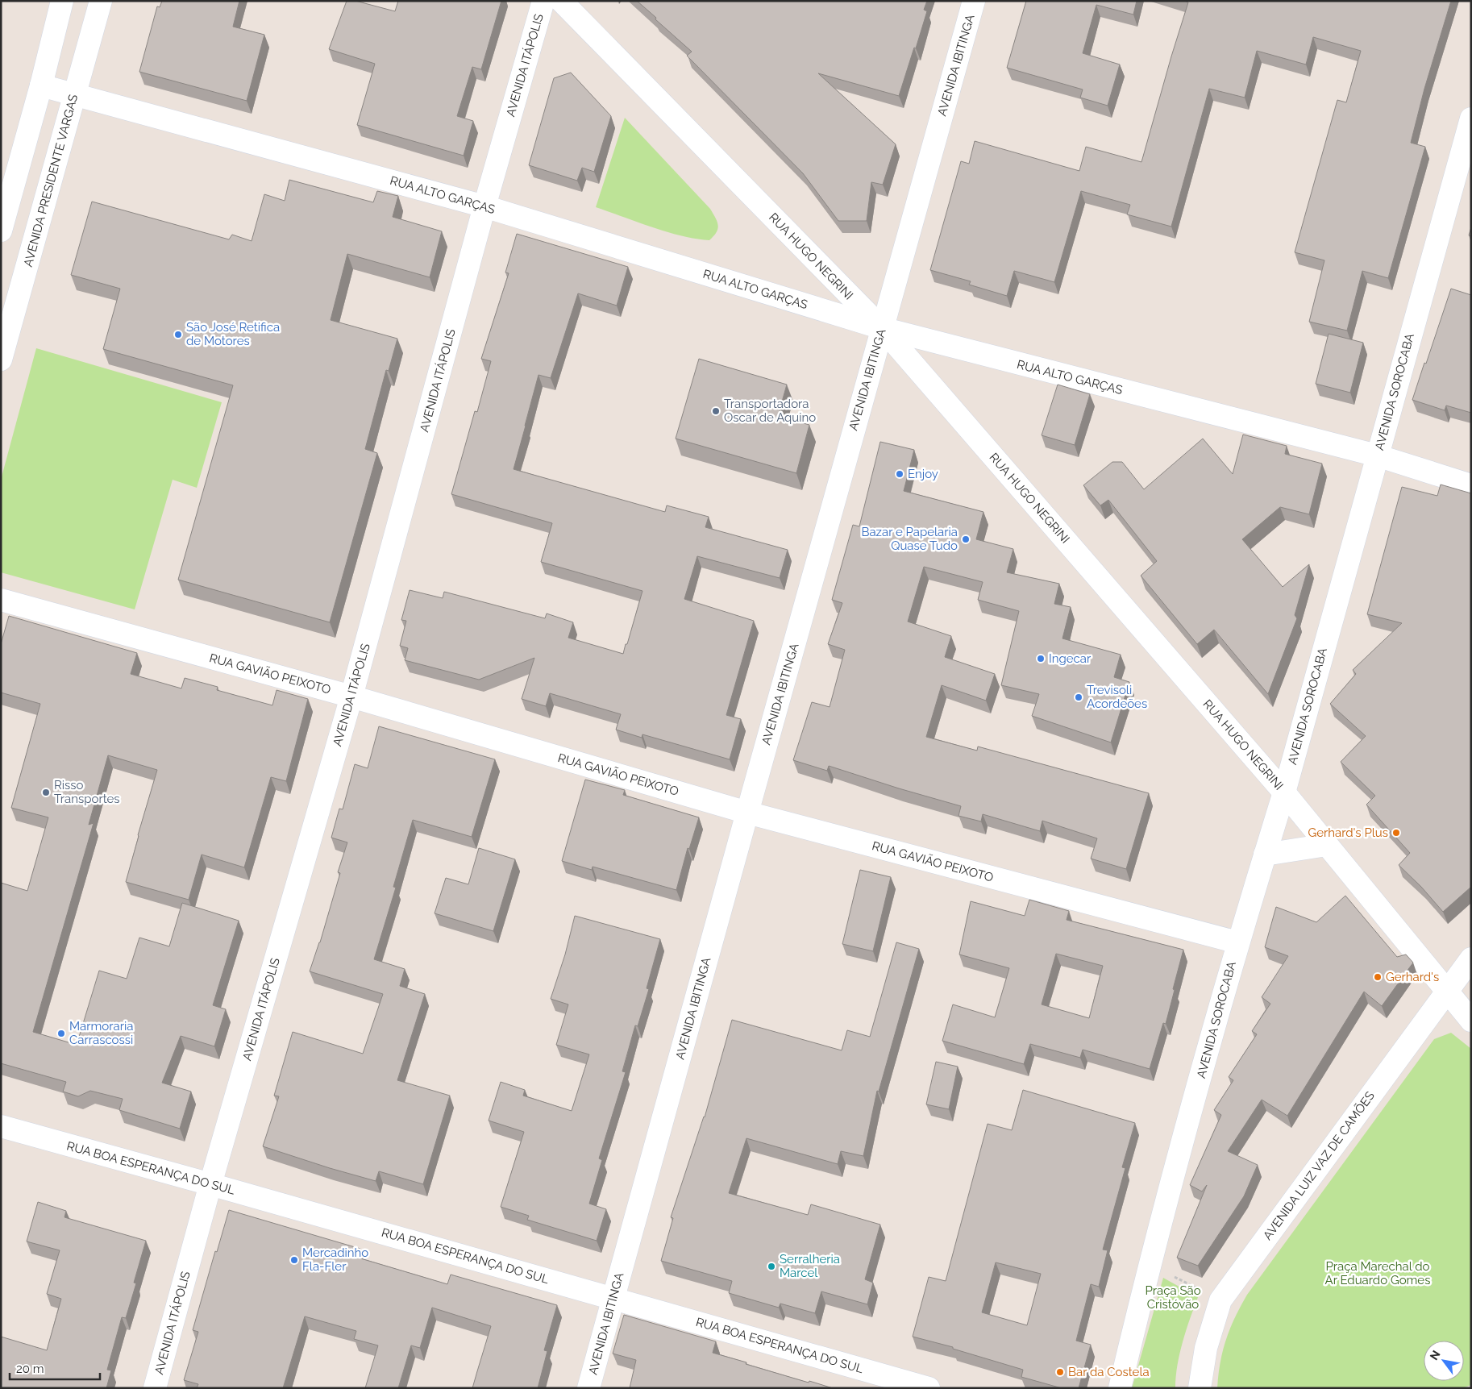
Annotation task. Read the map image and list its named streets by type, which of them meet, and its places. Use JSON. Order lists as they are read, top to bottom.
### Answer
{
  "streets": {
    "street": [
      "AVENIDA ITÁPOLIS",
      "AVENIDA IBITINGA",
      "AVENIDA PRESIDENTE VARGAS",
      "RUA ALTO GARÇAS",
      "RUA HUGO NEGRINI",
      "AVENIDA SOROCABA",
      "RUA GAVIÃO PEIXOTO",
      "AVENIDA LUIZ VAZ DE CAMÕES",
      "RUA BOA ESPERANÇA DO SUL"
    ]
  },
  "crossings": [
    ["AVENIDA ITÁPOLIS", "RUA ALTO GARÇAS"],
    ["AVENIDA ITÁPOLIS", "RUA GAVIÃO PEIXOTO"],
    ["AVENIDA ITÁPOLIS", "RUA BOA ESPERANÇA DO SUL"],
    ["AVENIDA IBITINGA", "RUA ALTO GARÇAS"],
    ["AVENIDA IBITINGA", "RUA HUGO NEGRINI"],
    ["AVENIDA IBITINGA", "RUA GAVIÃO PEIXOTO"],
    ["AVENIDA IBITINGA", "RUA BOA ESPERANÇA DO SUL"],
    ["AVENIDA PRESIDENTE VARGAS", "RUA ALTO GARÇAS"],
    ["RUA ALTO GARÇAS", "RUA HUGO NEGRINI"],
    ["RUA ALTO GARÇAS", "AVENIDA SOROCABA"],
    ["RUA HUGO NEGRINI", "AVENIDA SOROCABA"],
    ["RUA HUGO NEGRINI", "AVENIDA LUIZ VAZ DE CAMÕES"],
    ["AVENIDA SOROCABA", "RUA GAVIÃO PEIXOTO"]
  ],
  "parks": ["Praça Marechal do Ar Eduardo Gomes", "Praça São Cristóvão"],
  "places": [
    "São José Retifica de Motores",
    "Transportadora Oscar de Aquino",
    "Enjoy",
    "Bazar e Papelaria Quase Tudo",
    "Ingecar",
    "Trevisoli Acordeões",
    "Risso Transportes",
    "Gerhard's Plus",
    "Gerhard's",
    "Marmoraria Carrascossi",
    "Mercadinho Fla-Fler",
    "Serralheria Marcel",
    "Bar da Costela"
  ],
  "scale_bar": "20 m",
  "north": "top left"
}
